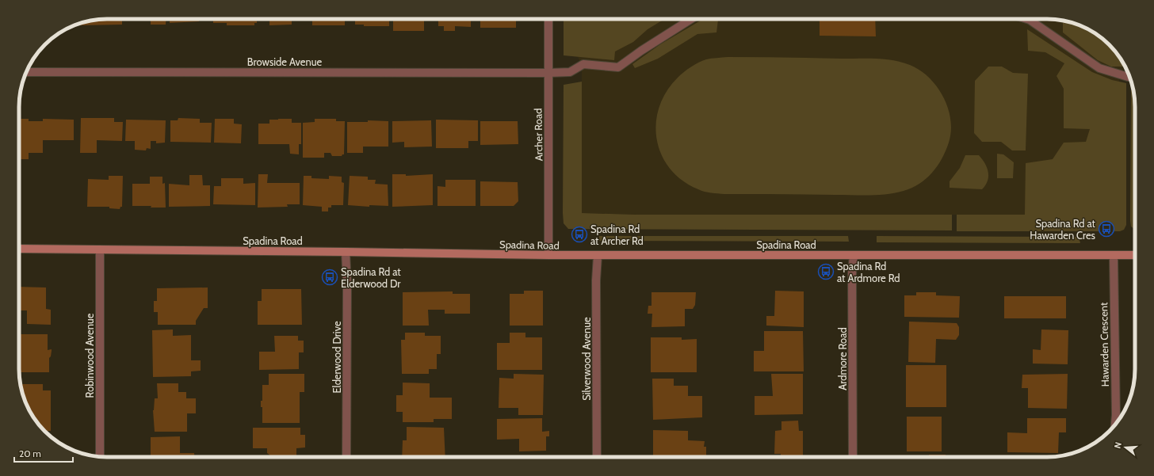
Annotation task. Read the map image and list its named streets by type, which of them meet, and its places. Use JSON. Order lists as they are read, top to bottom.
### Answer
{
  "streets": {
    "street": [
      "Browside Avenue",
      "Archer Road",
      "Spadina Road",
      "Hawarden Crescent",
      "Robinwood Avenue",
      "Elderwood Drive",
      "Silverwood Avenue",
      "Ardmore Road"
    ]
  },
  "crossings": [
    ["Browside Avenue", "Archer Road"],
    ["Archer Road", "Spadina Road"],
    ["Spadina Road", "Hawarden Crescent"],
    ["Spadina Road", "Robinwood Avenue"],
    ["Spadina Road", "Elderwood Drive"],
    ["Spadina Road", "Silverwood Avenue"],
    ["Spadina Road", "Ardmore Road"]
  ],
  "places": {
    "bus stop": [
      "Spadina Rd at Hawarden Cres",
      "Spadina Rd at Archer Rd",
      "Spadina Rd at Ardmore Rd",
      "Spadina Rd at Elderwood Dr"
    ]
  },
  "scale_bar": "20 m",
  "north": "left"
}
